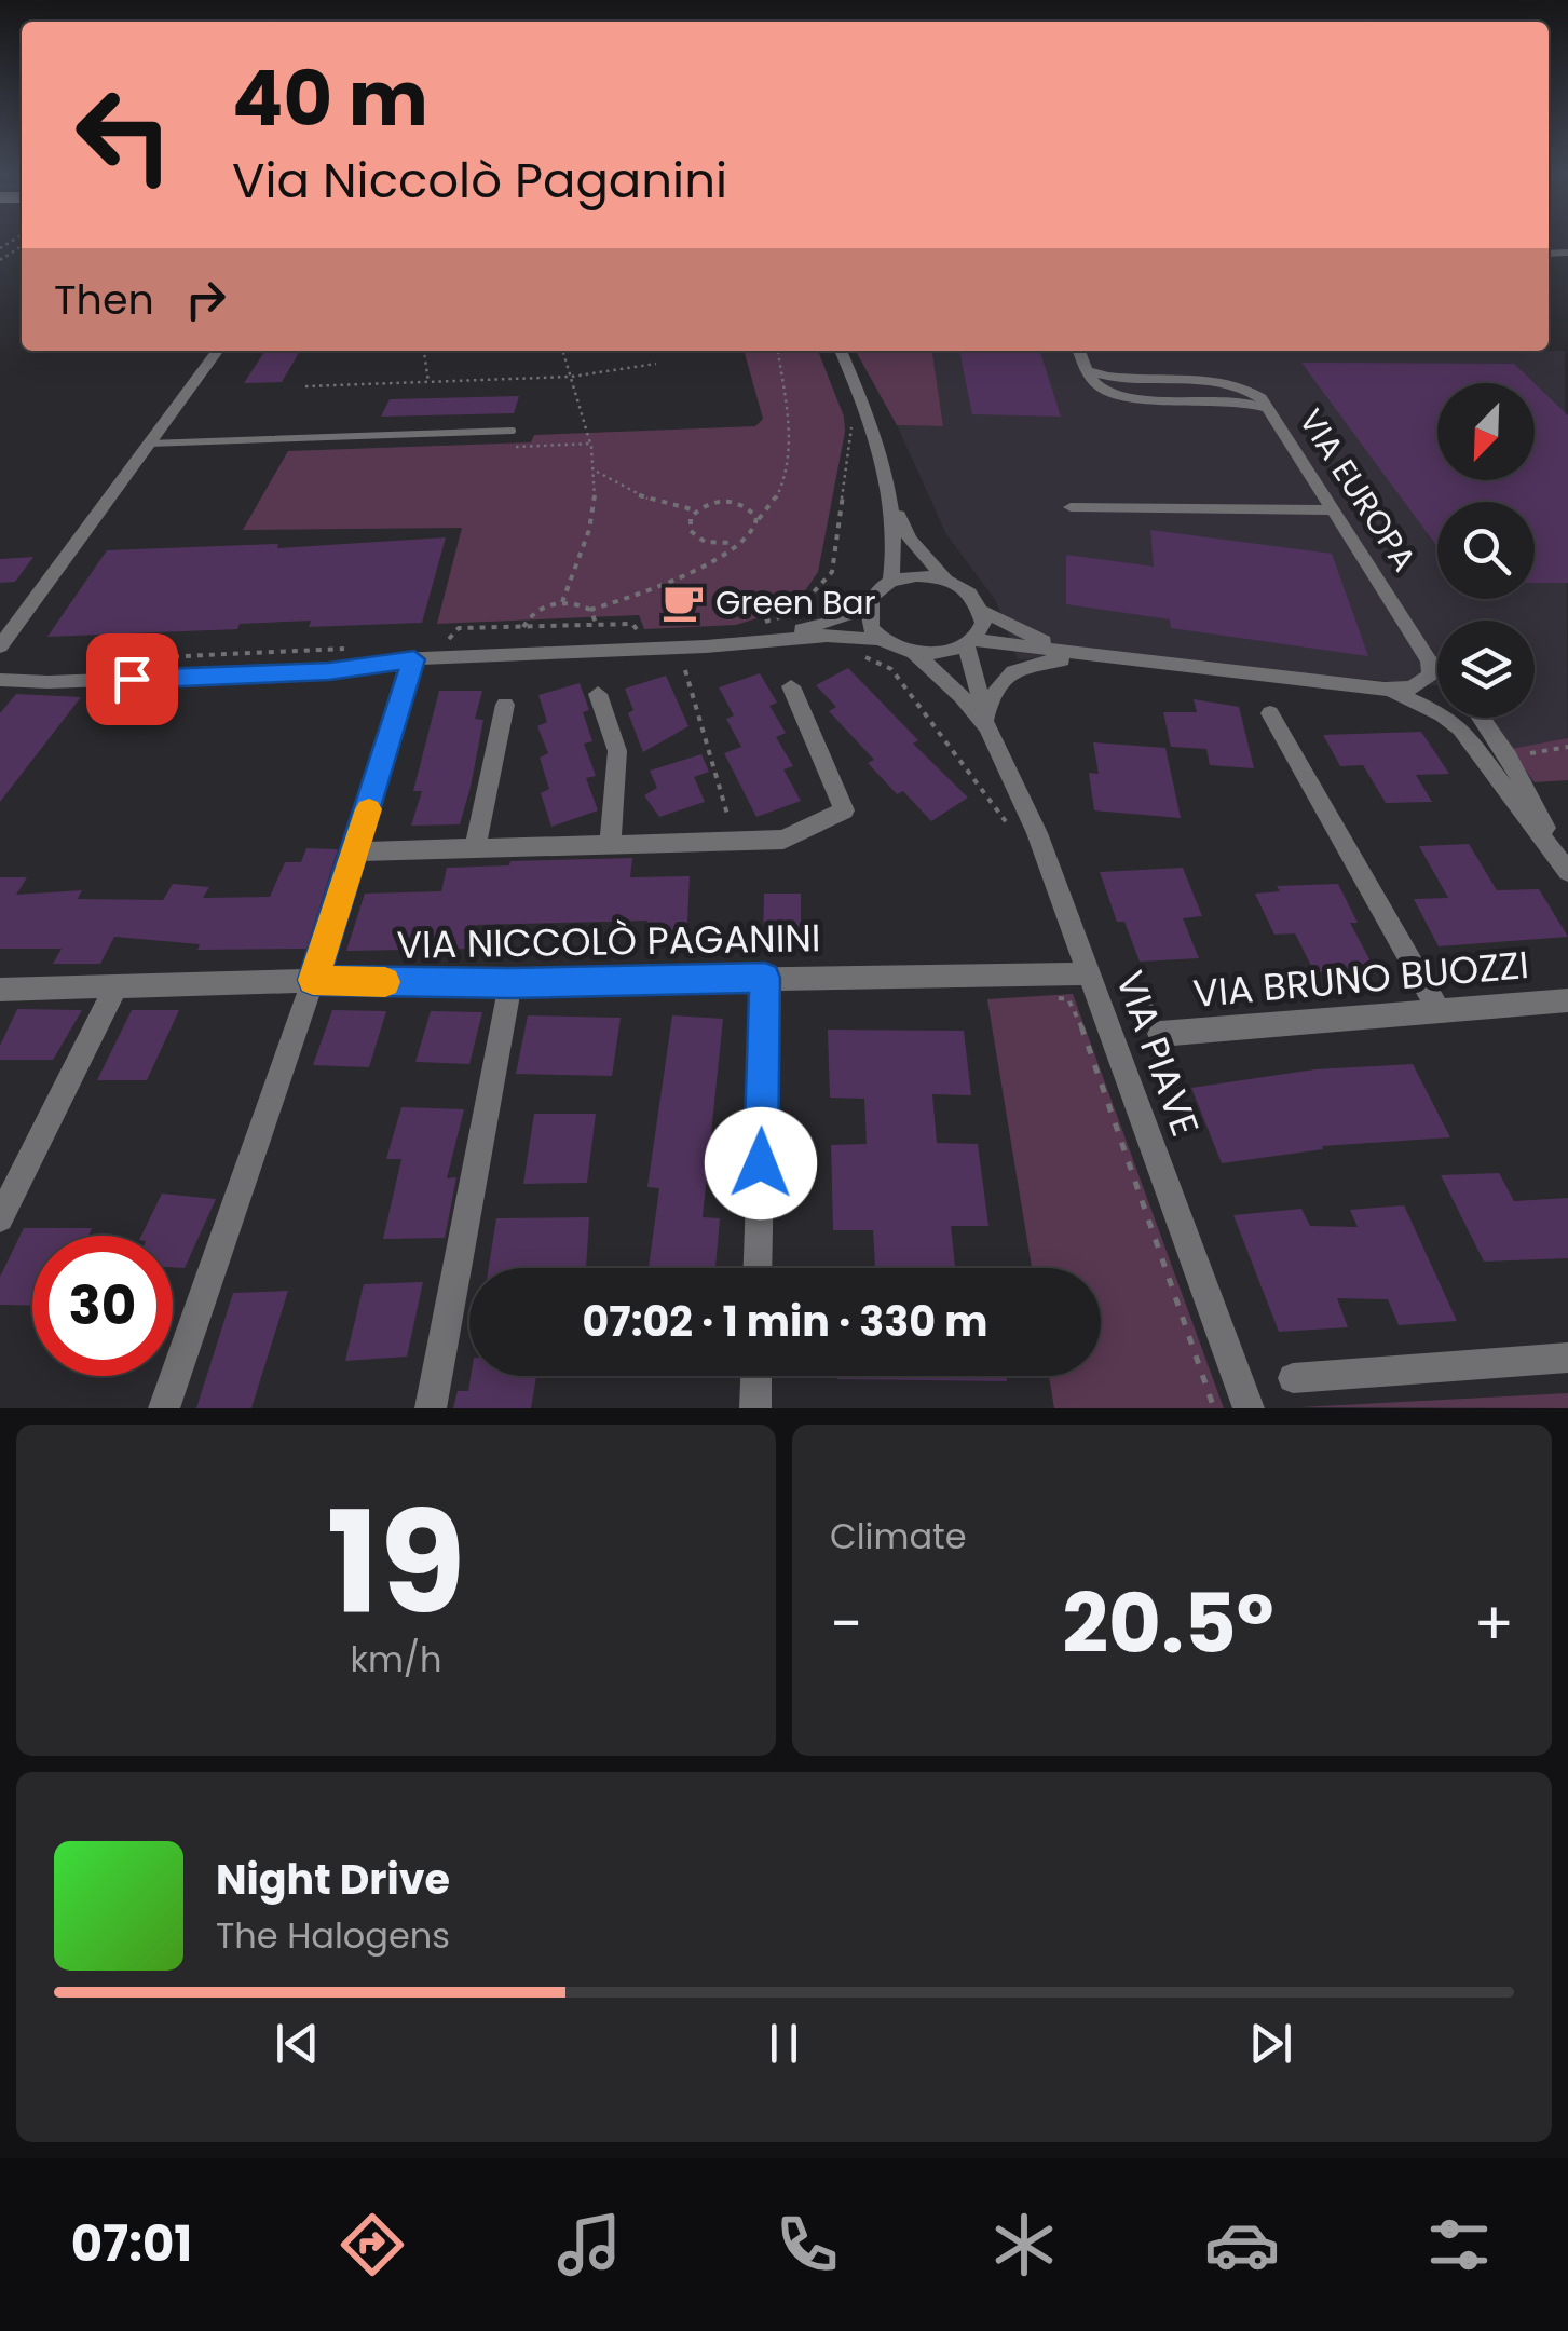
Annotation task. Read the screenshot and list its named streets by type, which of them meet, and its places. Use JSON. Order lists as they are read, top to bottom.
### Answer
{
  "streets": {
    "street": [
      "VIA EUROPA",
      "VIA NICCOLÒ PAGANINI",
      "VIA BRUNO BUOZZI",
      "VIA PIAVE"
    ]
  },
  "crossings": [
    ["VIA NICCOLÒ PAGANINI", "VIA PIAVE"]
  ],
  "places": {
    "cafe": ["Green Bar"]
  },
  "north": "bottom left",
  "page": {
    "turn": ["40 m", "Via Niccolò Paganini"],
    "then": "Then",
    "limit": "30",
    "trip": "07:02 · 1 min · 330 m",
    "tile": [
      ["19", "km/h"],
      "Climate"
    ],
    "heat": ["−", "20.5°", "+"],
    "song": ["Night Drive", "The Halogens"],
    "tabs": "07:01"
  }
}
